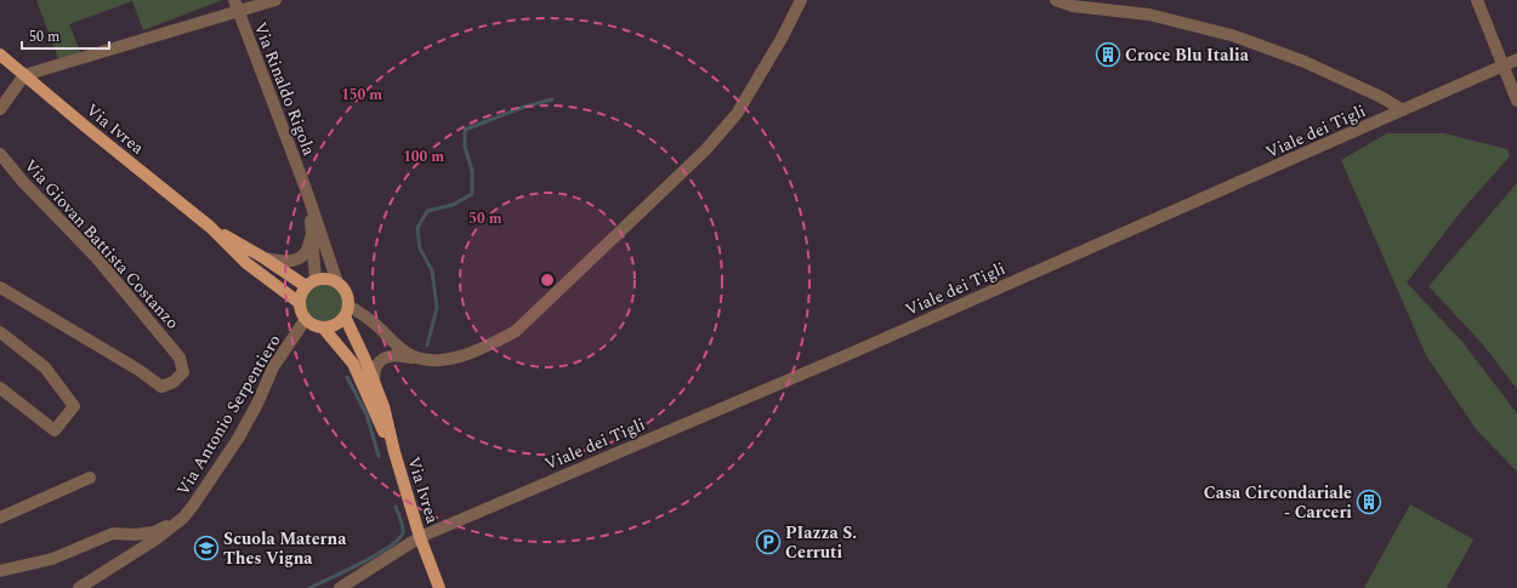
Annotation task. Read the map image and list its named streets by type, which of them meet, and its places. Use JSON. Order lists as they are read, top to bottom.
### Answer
{
  "streets": {
    "main road": ["Via Ivrea"],
    "street": [
      "Via Rinaldo Rigola",
      "Viale dei Tigli",
      "Via Giovan Battista Costanzo",
      "Via Antonio Serpentiero"
    ]
  },
  "crossings": [
    ["Via Rinaldo Rigola", "Via Ivrea"],
    ["Via Rinaldo Rigola", "Via Antonio Serpentiero"],
    ["Via Ivrea", "Viale dei Tigli"],
    ["Via Ivrea", "Via Antonio Serpentiero"]
  ],
  "places": {
    "building": ["Croce Blu Italia", "Casa Circondariale - Carceri"],
    "parking": ["PIazza S. Cerruti"],
    "school or university": ["Scuola Materna Thes Vigna"]
  },
  "scale_bar": "50 m",
  "rings": ["150 m", "100 m", "50 m"]
}
